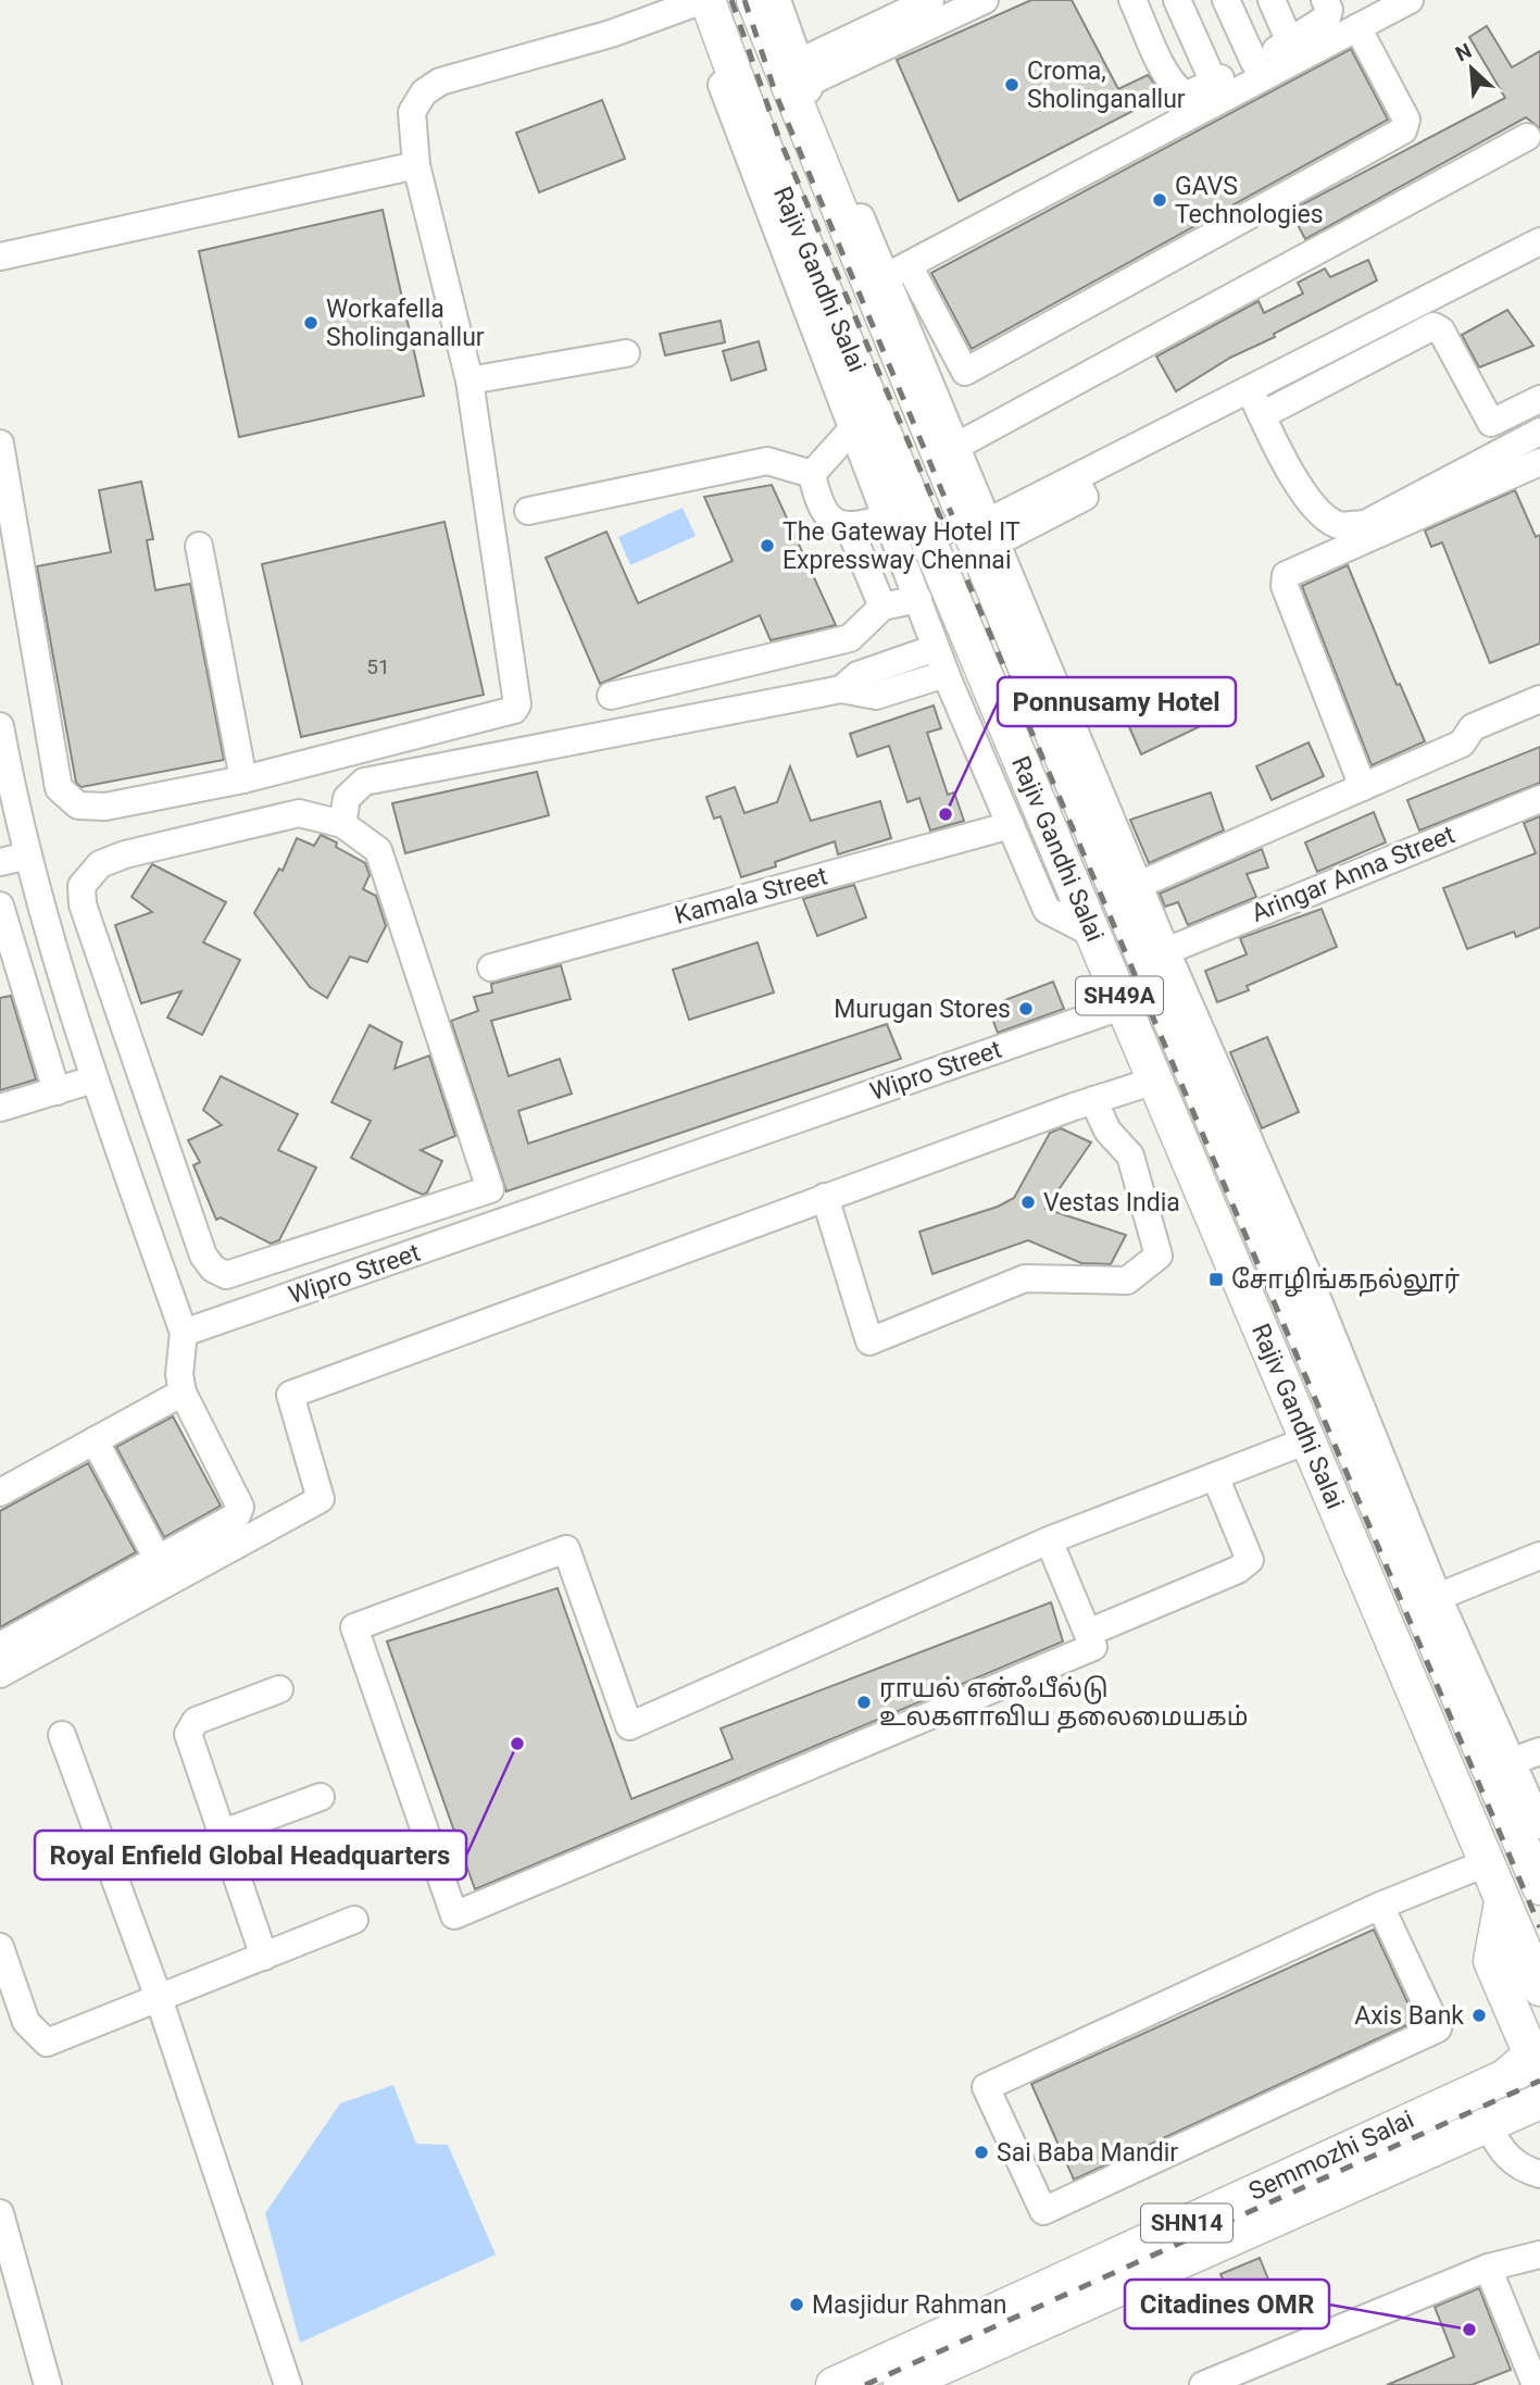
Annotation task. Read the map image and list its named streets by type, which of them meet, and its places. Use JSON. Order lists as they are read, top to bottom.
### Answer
{
  "streets": {
    "main road": [
      "Rajiv Gandhi Salai",
      "SH49A",
      "Semmozhi Salai",
      "SHN14"
    ],
    "street": ["Aringar Anna Street", "Kamala Street", "Wipro Street"]
  },
  "crossings": [
    ["Rajiv Gandhi Salai", "Wipro Street"]
  ],
  "places": {
    "other": [
      "Croma, Sholinganallur",
      "GAVS Technologies",
      "Workafella Sholinganallur",
      "The Gateway Hotel IT Expressway Chennai",
      "Ponnusamy Hotel",
      "Murugan Stores",
      "Vestas India",
      "ராயல் என்ஃபீல்டு உலகளாவிய தலைமையகம்",
      "Royal Enfield Global Headquarters",
      "Axis Bank",
      "Sai Baba Mandir",
      "Masjidur Rahman",
      "Citadines OMR"
    ],
    "transit": ["சோழிங்கநல்லூர்"]
  },
  "house_numbers": ["51"],
  "north": "top left"
}
